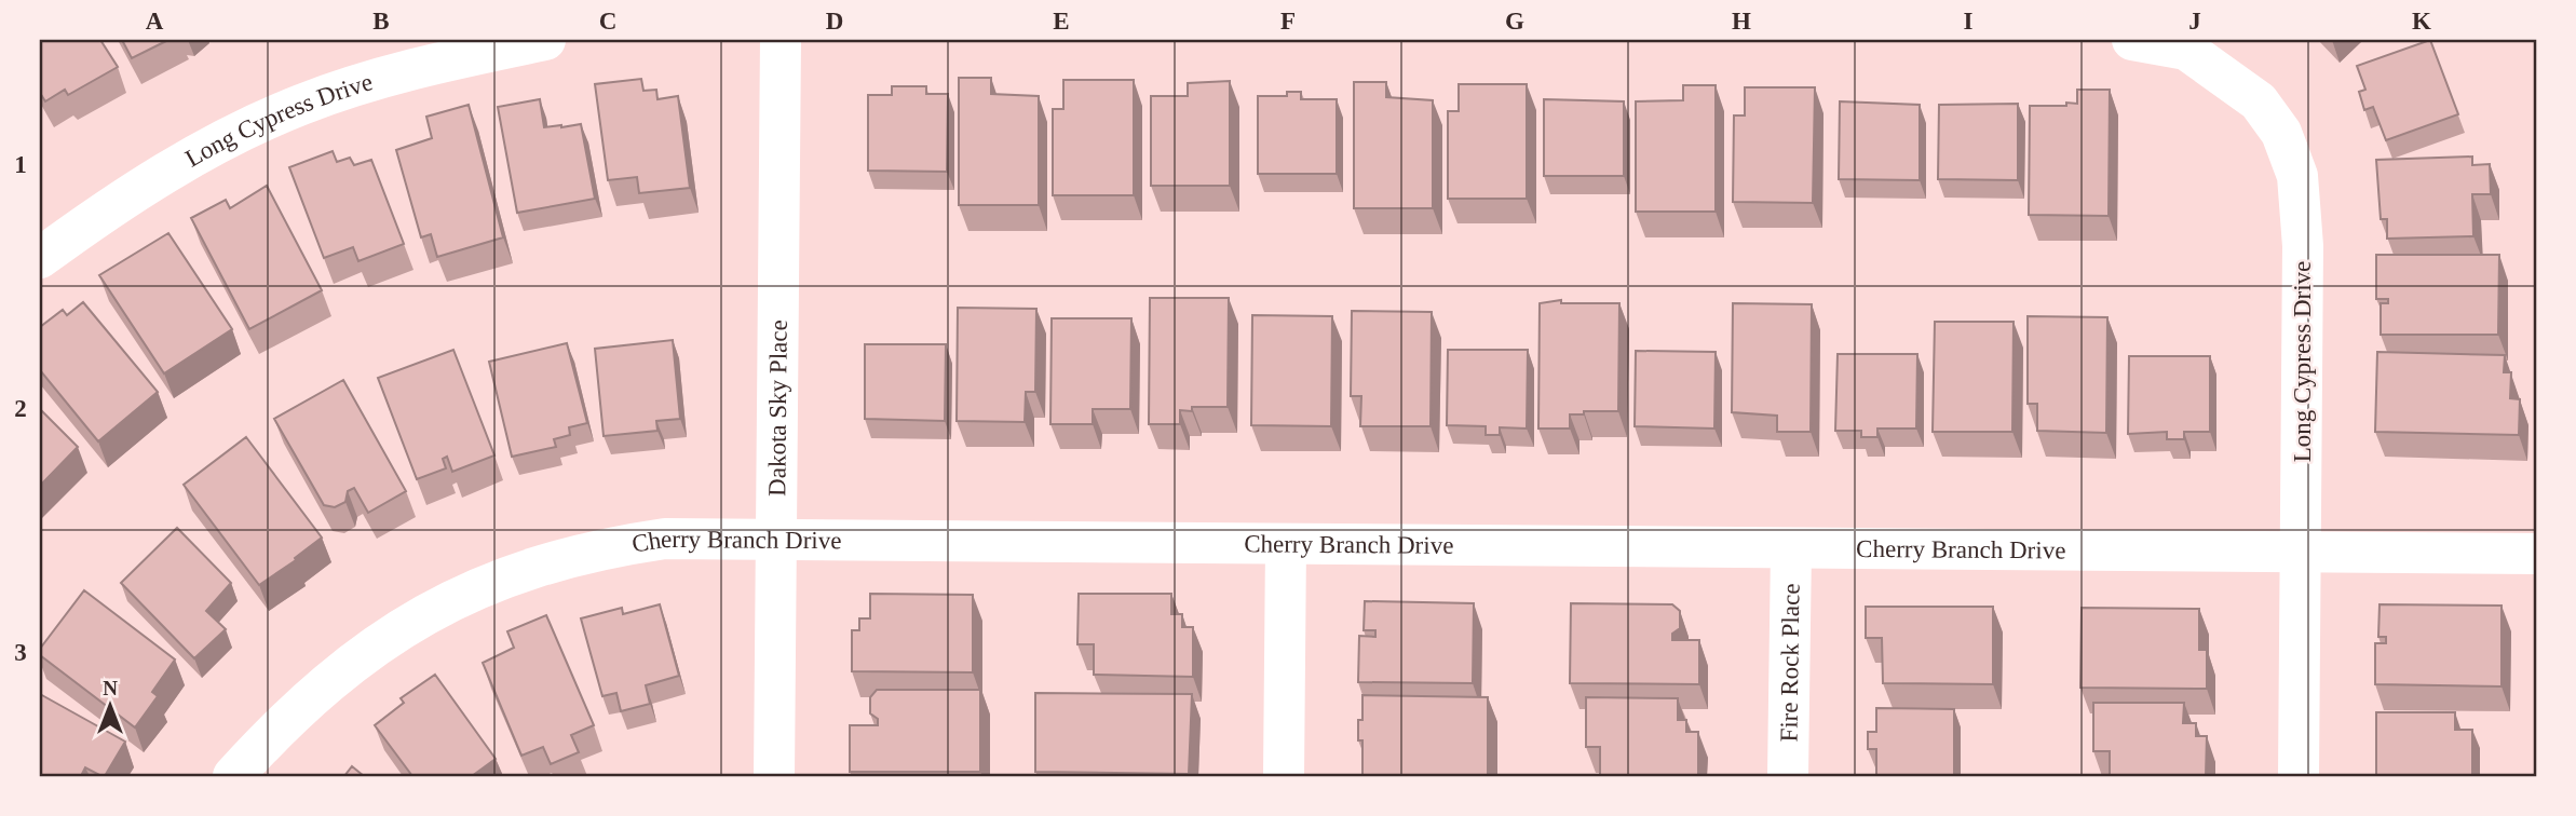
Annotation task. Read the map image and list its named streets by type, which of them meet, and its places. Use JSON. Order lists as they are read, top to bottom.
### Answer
{
  "streets": {
    "street": [
      "Long Cypress Drive",
      "Dakota Sky Place",
      "Cherry Branch Drive",
      "Fire Rock Place"
    ]
  },
  "crossings": [
    ["Long Cypress Drive", "Cherry Branch Drive"],
    ["Dakota Sky Place", "Cherry Branch Drive"],
    ["Cherry Branch Drive", "Fire Rock Place"]
  ],
  "north": "top",
  "grid": {
    "columns": [
      "A",
      "B",
      "C",
      "D",
      "E",
      "F",
      "G",
      "H",
      "I",
      "J",
      "K"
    ],
    "rows": ["1", "2", "3"]
  }
}
